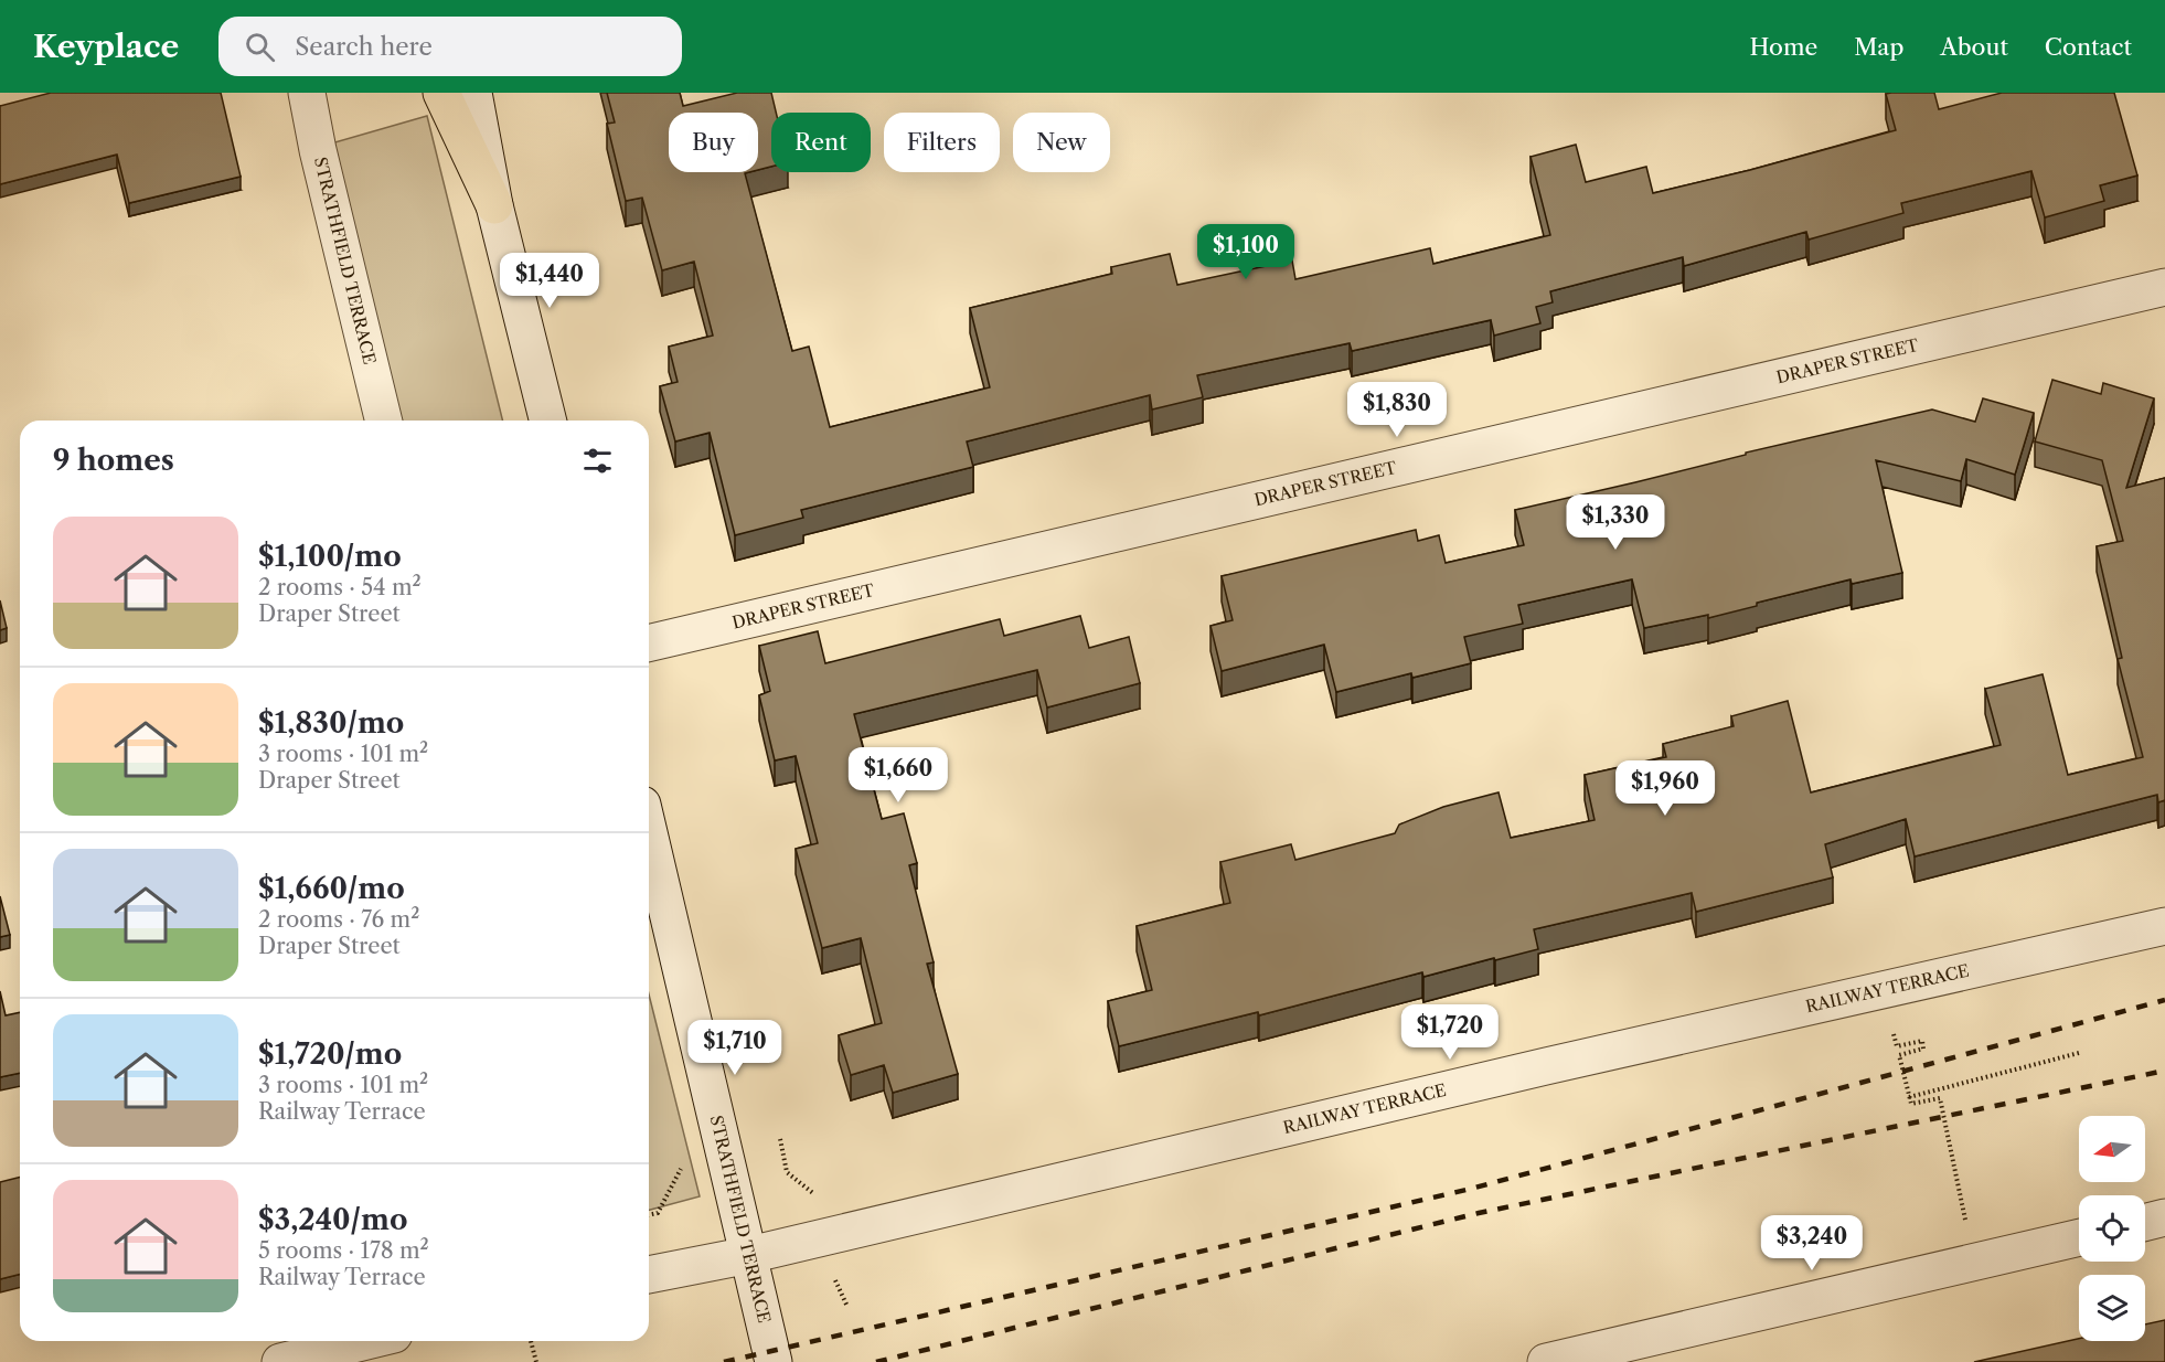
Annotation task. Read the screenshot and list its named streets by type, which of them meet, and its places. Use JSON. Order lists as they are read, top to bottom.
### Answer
{
  "streets": {
    "street": ["STRATHFIELD TERRACE", "DRAPER STREET", "RAILWAY TERRACE"]
  },
  "crossings": [
    ["STRATHFIELD TERRACE", "RAILWAY TERRACE"]
  ],
  "north": "left",
  "page": {
    "header": "Keyplace",
    "search": "Search here",
    "nav": [
      "Home",
      "Map",
      "About",
      "Contact"
    ],
    "chip": [
      "Buy",
      "Rent",
      "Filters",
      "New"
    ],
    "price": [
      "$1,100",
      "$1,440",
      "$1,830",
      "$1,330",
      "$1,660",
      "$1,960",
      "$1,720",
      "$1,710",
      "$3,240"
    ],
    "heading": "9 homes",
    "list": [
      {
        "name": "$1,100/mo",
        "note": "2 rooms · 54 m² · Draper Street"
      },
      {
        "name": "$1,830/mo",
        "note": "3 rooms · 101 m² · Draper Street"
      },
      {
        "name": "$1,660/mo",
        "note": "2 rooms · 76 m² · Draper Street"
      },
      {
        "name": "$1,720/mo",
        "note": "3 rooms · 101 m² · Railway Terrace"
      },
      {
        "name": "$3,240/mo",
        "note": "5 rooms · 178 m² · Railway Terrace"
      }
    ]
  }
}
